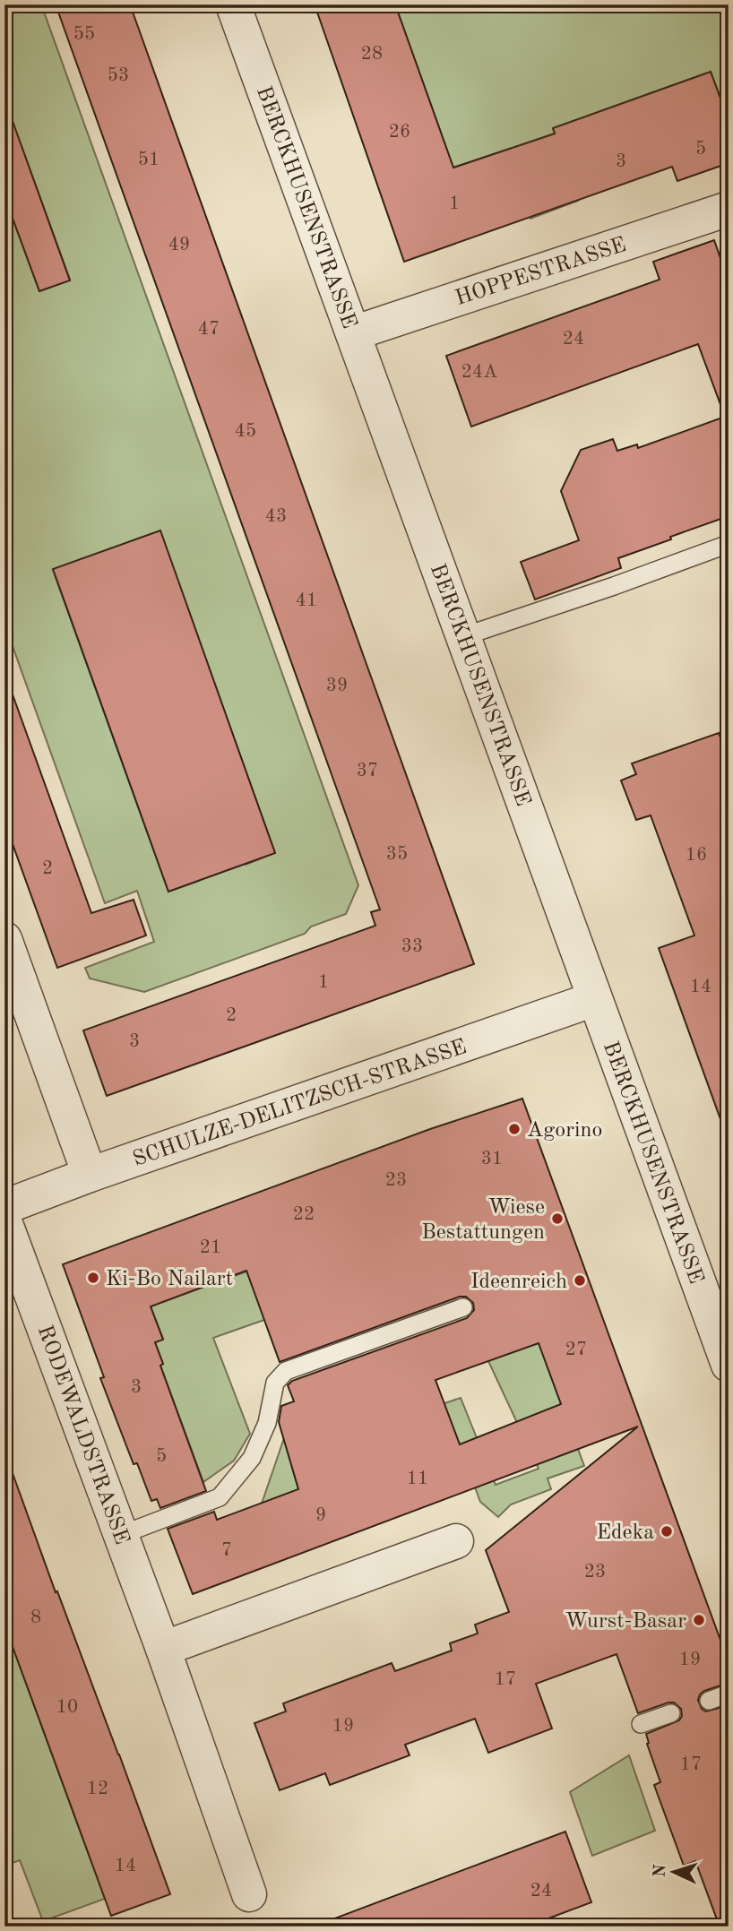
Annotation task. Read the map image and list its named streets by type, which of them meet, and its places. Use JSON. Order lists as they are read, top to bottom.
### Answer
{
  "streets": {
    "street": [
      "BERCKHUSENSTRASSE",
      "HOPPESTRASSE",
      "SCHULZE-DELITZSCH-STRASSE",
      "RODEWALDSTRASSE"
    ]
  },
  "crossings": [
    ["BERCKHUSENSTRASSE", "HOPPESTRASSE"],
    ["BERCKHUSENSTRASSE", "SCHULZE-DELITZSCH-STRASSE"]
  ],
  "places": [
    "Agorino",
    "Wiese Bestattungen",
    "Ki-Bo Nailart",
    "Ideenreich",
    "Edeka",
    "Wurst-Basar"
  ],
  "house_numbers": [
    "55",
    "28",
    "53",
    "26",
    "5",
    "51",
    "3",
    "1",
    "49",
    "47",
    "24",
    "24A",
    "45",
    "43",
    "41",
    "39",
    "37",
    "35",
    "16",
    "2",
    "33",
    "1",
    "14",
    "2",
    "3",
    "31",
    "23",
    "22",
    "21",
    "27",
    "3",
    "5",
    "11",
    "9",
    "7",
    "23",
    "8",
    "19",
    "17",
    "10",
    "19",
    "17",
    "12",
    "14",
    "24"
  ],
  "north": "left"
}
